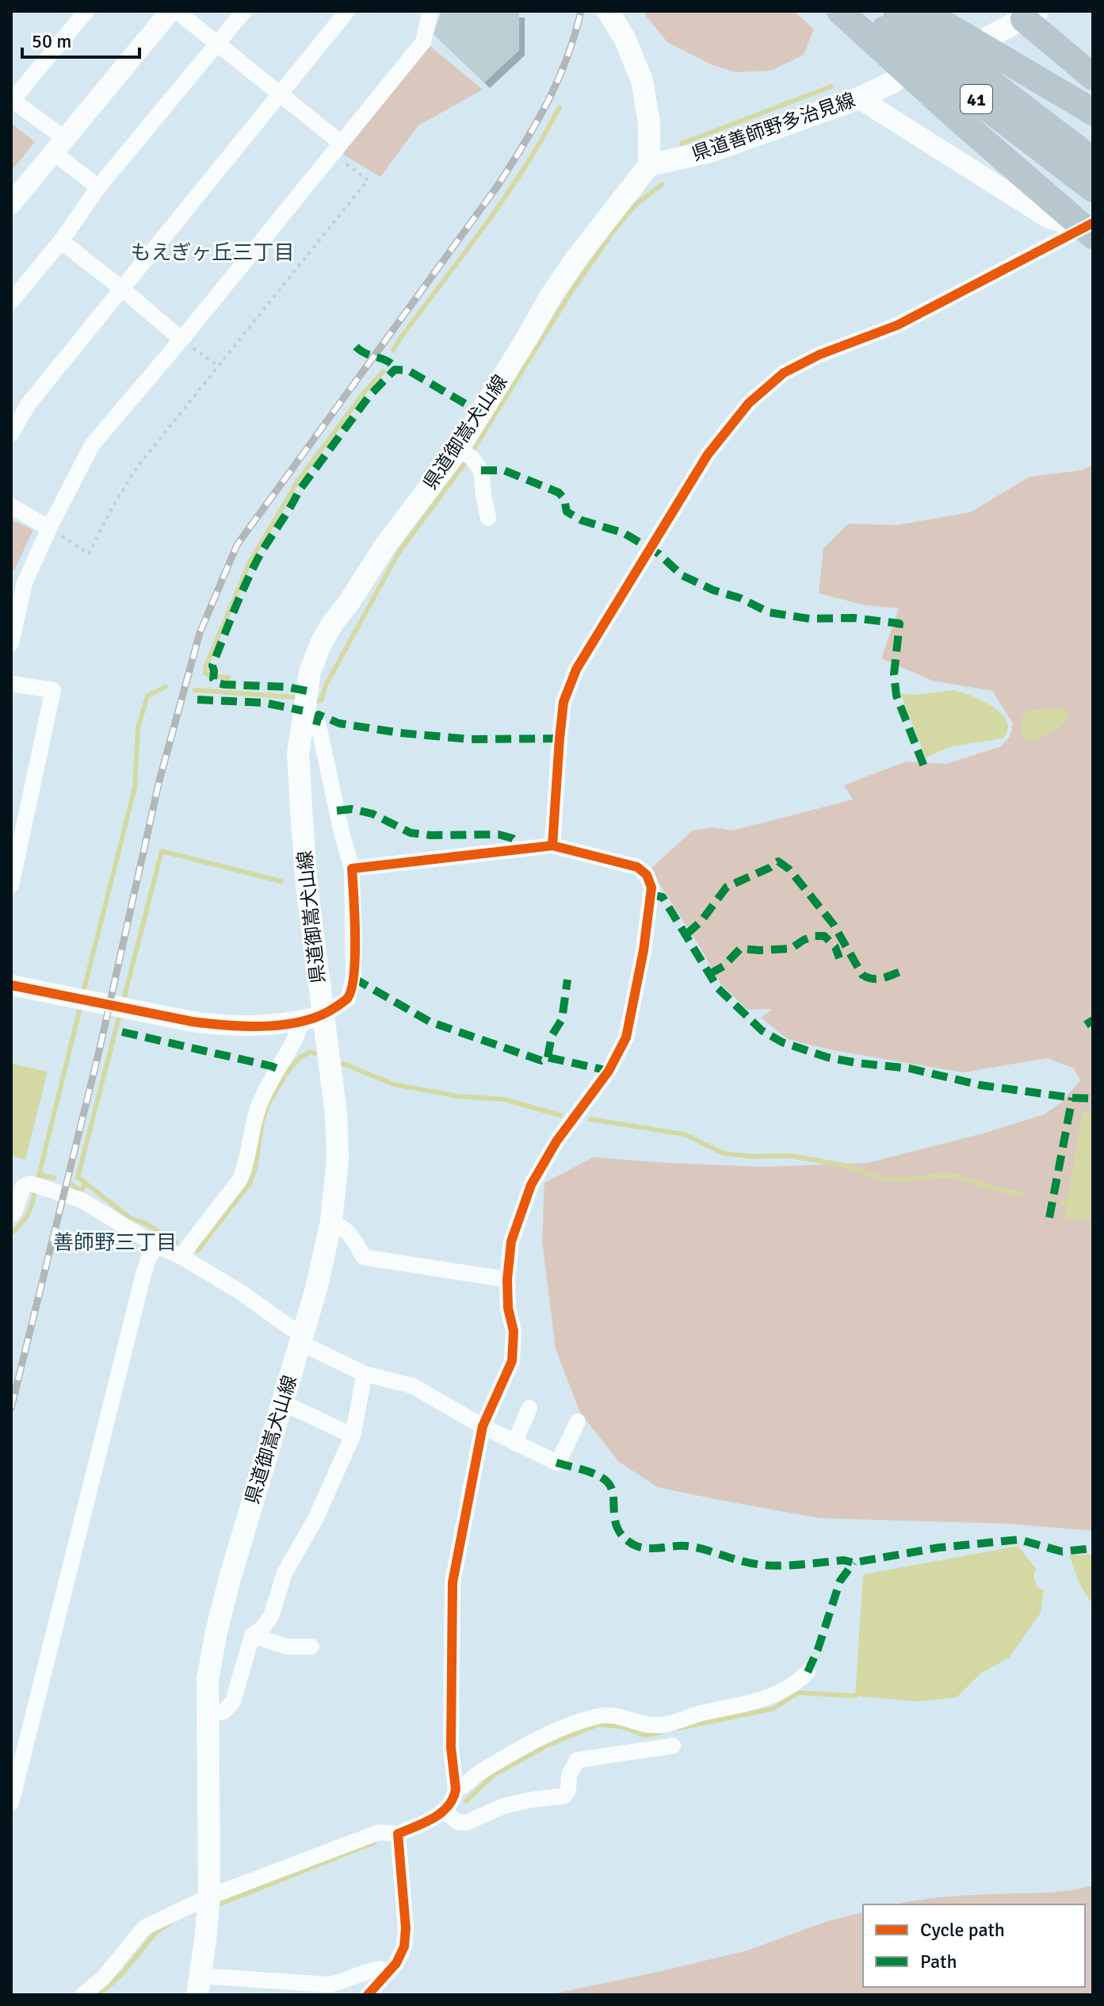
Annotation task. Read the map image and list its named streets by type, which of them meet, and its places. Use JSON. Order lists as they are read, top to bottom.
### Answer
{
  "streets": {
    "highway": ["41"],
    "main road": ["県道善師野多治見線", "県道御嵩犬山線"]
  },
  "crossings": [
    ["県道善師野多治見線", "県道御嵩犬山線"]
  ],
  "districts": ["もえぎヶ丘三丁目", "善師野三丁目"],
  "legend": ["Cycle path", "Path"],
  "scale_bar": "50 m"
}
